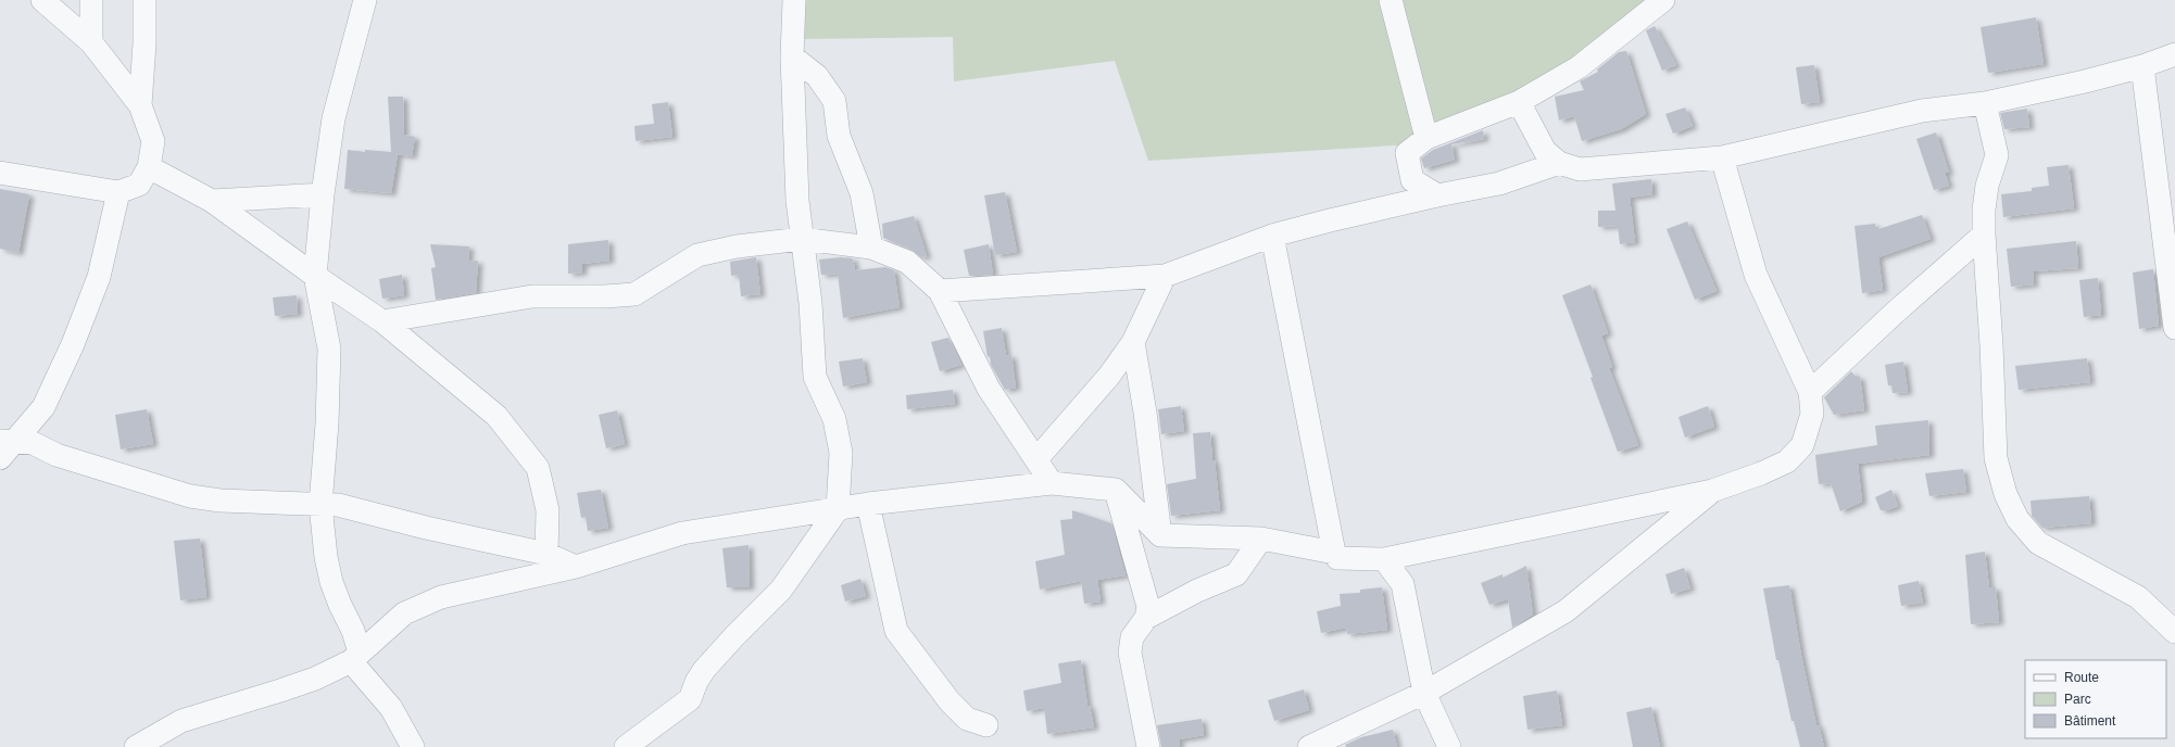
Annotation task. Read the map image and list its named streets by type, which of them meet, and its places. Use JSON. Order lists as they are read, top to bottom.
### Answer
{
  "legend": ["Route", "Parc", "Bâtiment"]
}
